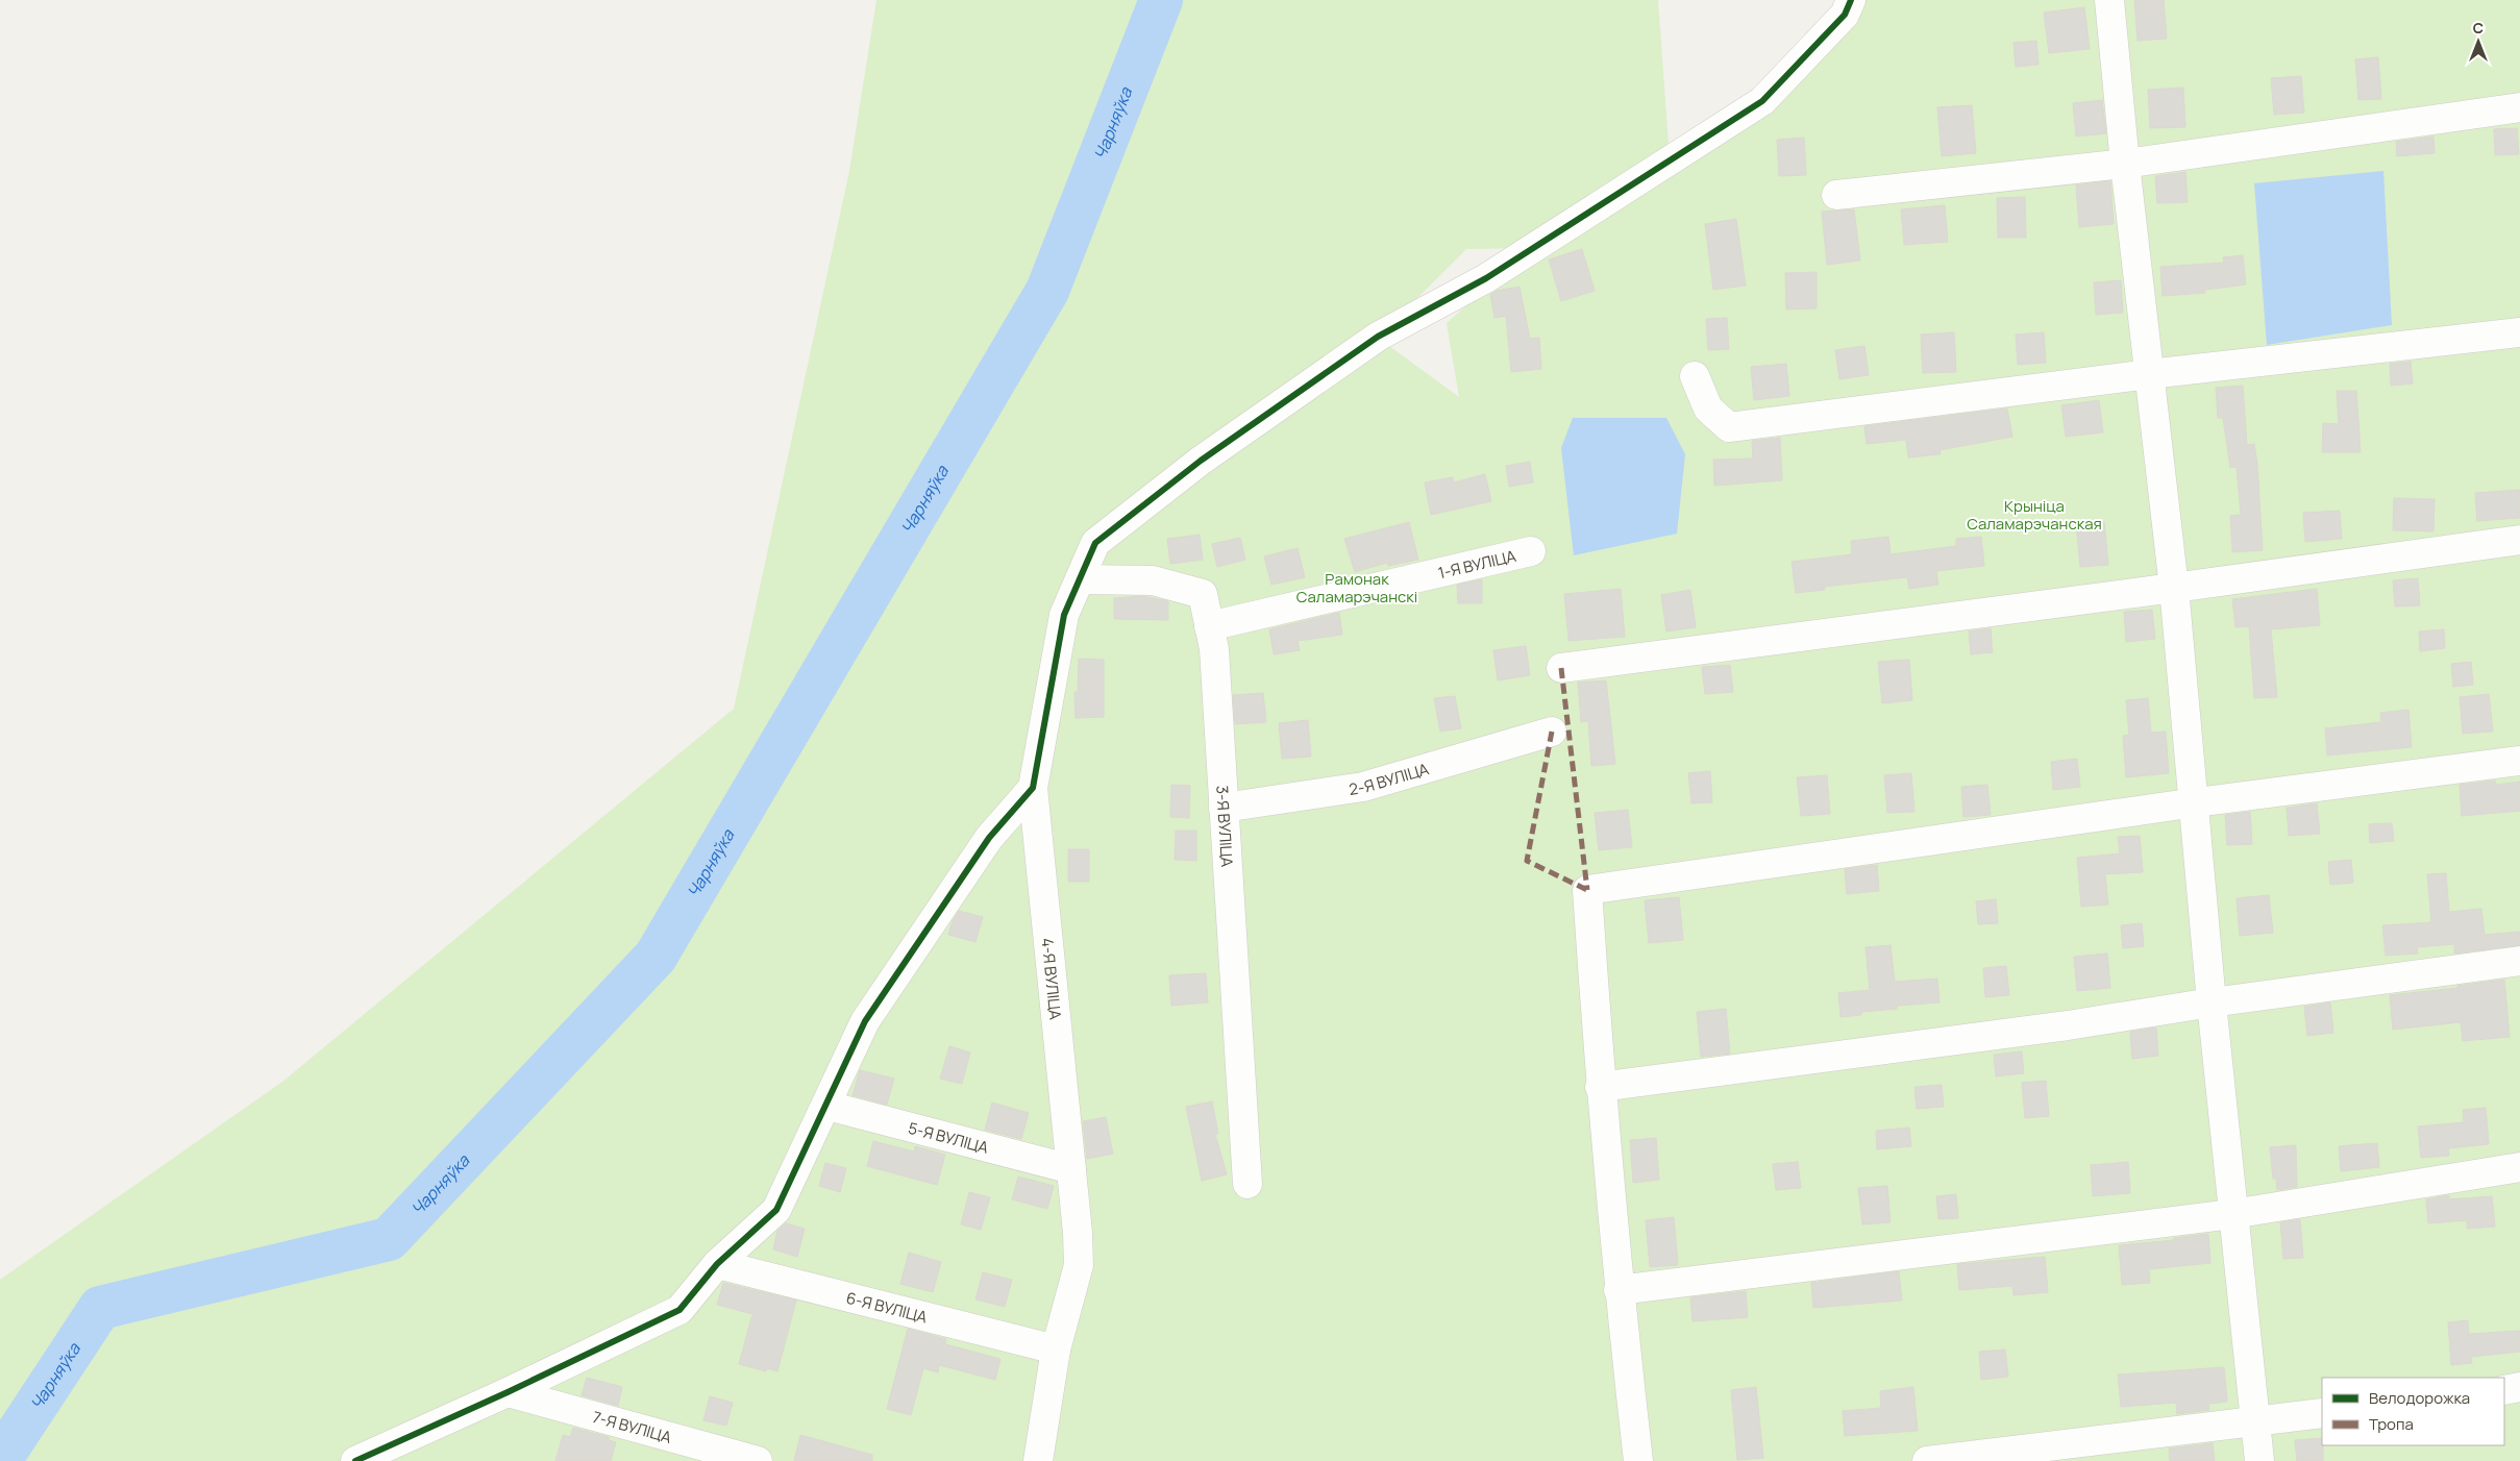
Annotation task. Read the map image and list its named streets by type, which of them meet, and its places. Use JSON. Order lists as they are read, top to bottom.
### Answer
{
  "streets": {
    "street": [
      "1-Я ВУЛІЦА",
      "2-Я ВУЛІЦА",
      "3-Я ВУЛІЦА",
      "4-Я ВУЛІЦА",
      "5-Я ВУЛІЦА",
      "6-Я ВУЛІЦА",
      "7-Я ВУЛІЦА"
    ]
  },
  "crossings": [
    ["1-Я ВУЛІЦА", "3-Я ВУЛІЦА"],
    ["2-Я ВУЛІЦА", "3-Я ВУЛІЦА"],
    ["4-Я ВУЛІЦА", "5-Я ВУЛІЦА"],
    ["4-Я ВУЛІЦА", "6-Я ВУЛІЦА"]
  ],
  "water": ["Чарняўка"],
  "parks": ["Крыніца Саламарэчанская", "Рамонак Саламарэчанскі"],
  "legend": ["Велодорожка", "Тропа"],
  "north": "top"
}
